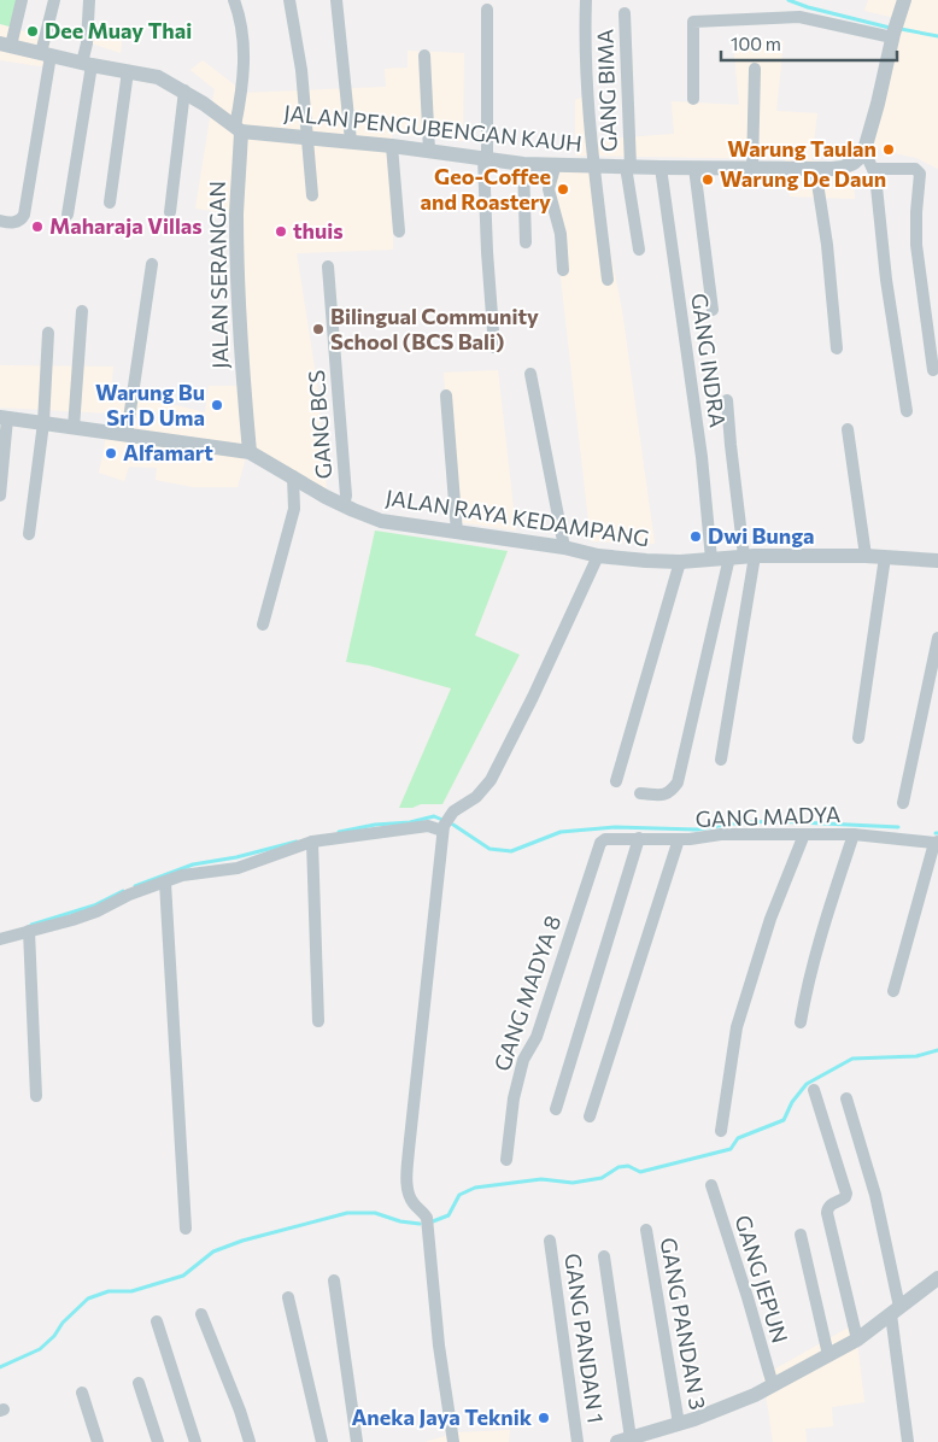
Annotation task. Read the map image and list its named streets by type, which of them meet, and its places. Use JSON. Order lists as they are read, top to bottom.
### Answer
{
  "streets": {
    "street": [
      "GANG BIMA",
      "JALAN PENGUBENGAN KAUH",
      "JALAN SERANGAN",
      "GANG INDRA",
      "GANG BCS",
      "JALAN RAYA KEDAMPANG",
      "GANG MADYA",
      "GANG MADYA 8",
      "GANG JEPUN",
      "GANG PANDAN 3",
      "GANG PANDAN 1"
    ]
  },
  "crossings": [
    ["GANG BIMA", "JALAN PENGUBENGAN KAUH"],
    ["JALAN PENGUBENGAN KAUH", "JALAN SERANGAN"],
    ["JALAN PENGUBENGAN KAUH", "GANG INDRA"],
    ["JALAN SERANGAN", "JALAN RAYA KEDAMPANG"],
    ["GANG INDRA", "JALAN RAYA KEDAMPANG"],
    ["GANG BCS", "JALAN RAYA KEDAMPANG"],
    ["GANG MADYA", "GANG MADYA 8"]
  ],
  "places": [
    "Dee Muay Thai",
    "Warung Taulan",
    "Warung De Daun",
    "Geo-Coffee and Roastery",
    "Maharaja Villas",
    "thuis",
    "Bilingual Community School (BCS Bali)",
    "Warung Bu Sri D Uma",
    "Alfamart",
    "Dwi Bunga",
    "Aneka Jaya Teknik"
  ],
  "scale_bar": "100 m"
}
